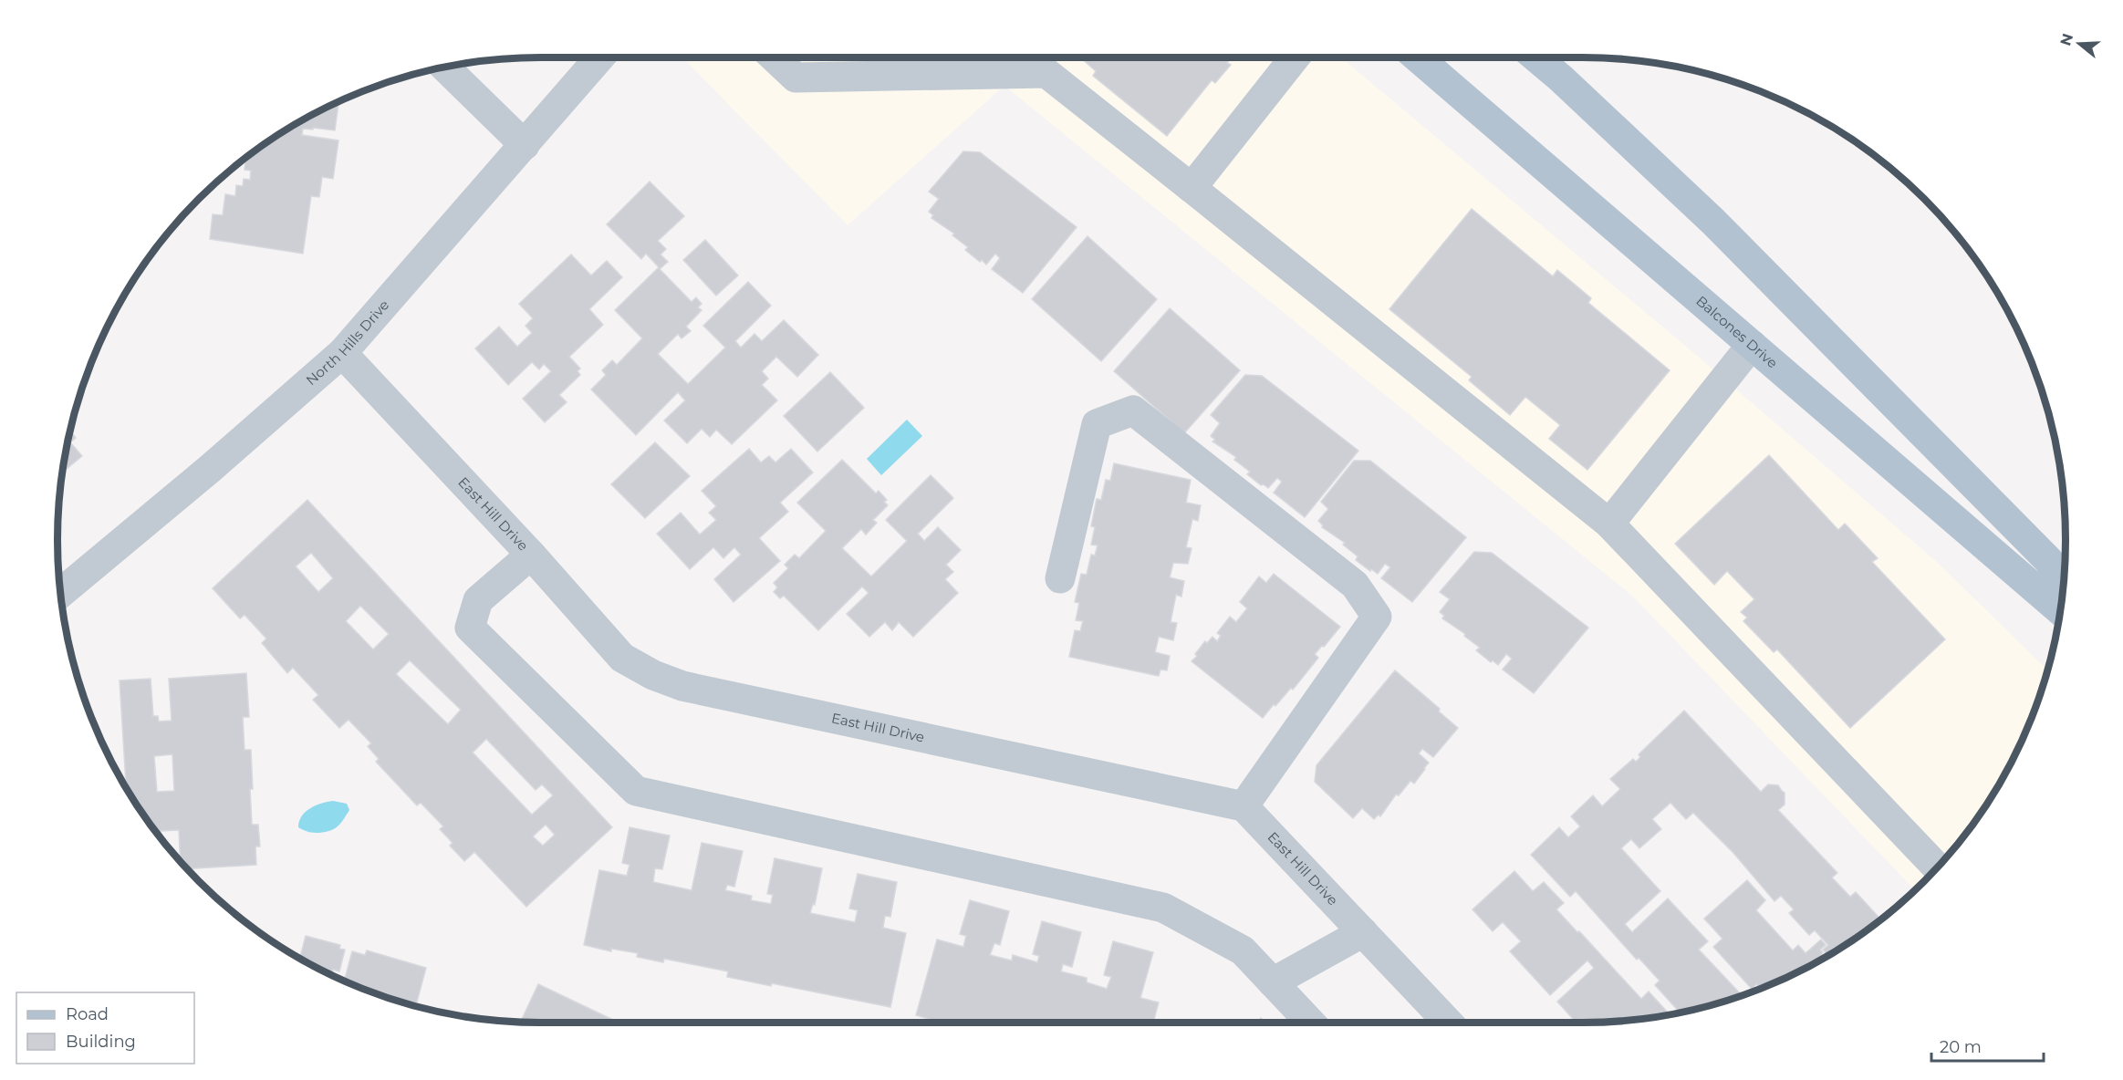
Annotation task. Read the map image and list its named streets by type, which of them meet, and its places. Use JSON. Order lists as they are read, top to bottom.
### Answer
{
  "streets": {
    "main road": ["Balcones Drive"],
    "street": ["North Hills Drive", "East Hill Drive"]
  },
  "crossings": [
    ["North Hills Drive", "East Hill Drive"]
  ],
  "legend": ["Road", "Building"],
  "scale_bar": "20 m",
  "north": "left"
}
